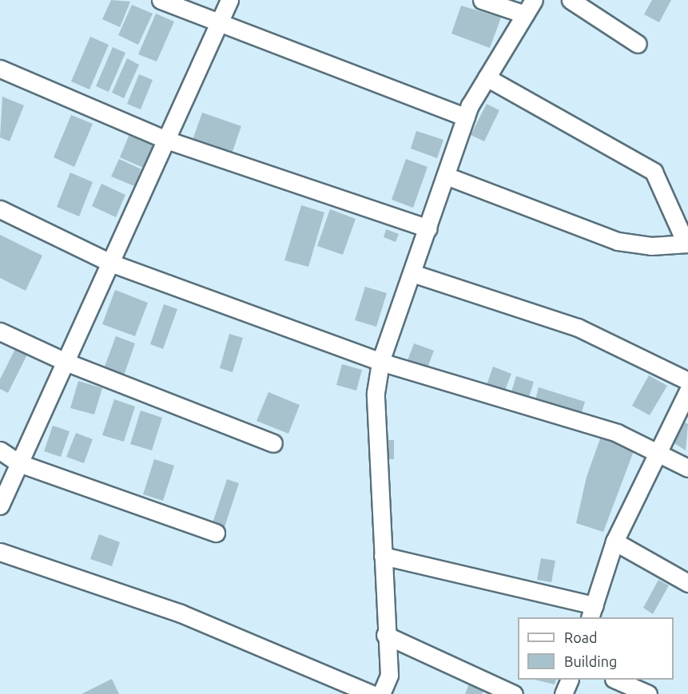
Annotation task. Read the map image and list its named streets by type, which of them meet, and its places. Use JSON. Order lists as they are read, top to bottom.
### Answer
{
  "legend": ["Road", "Building"]
}
